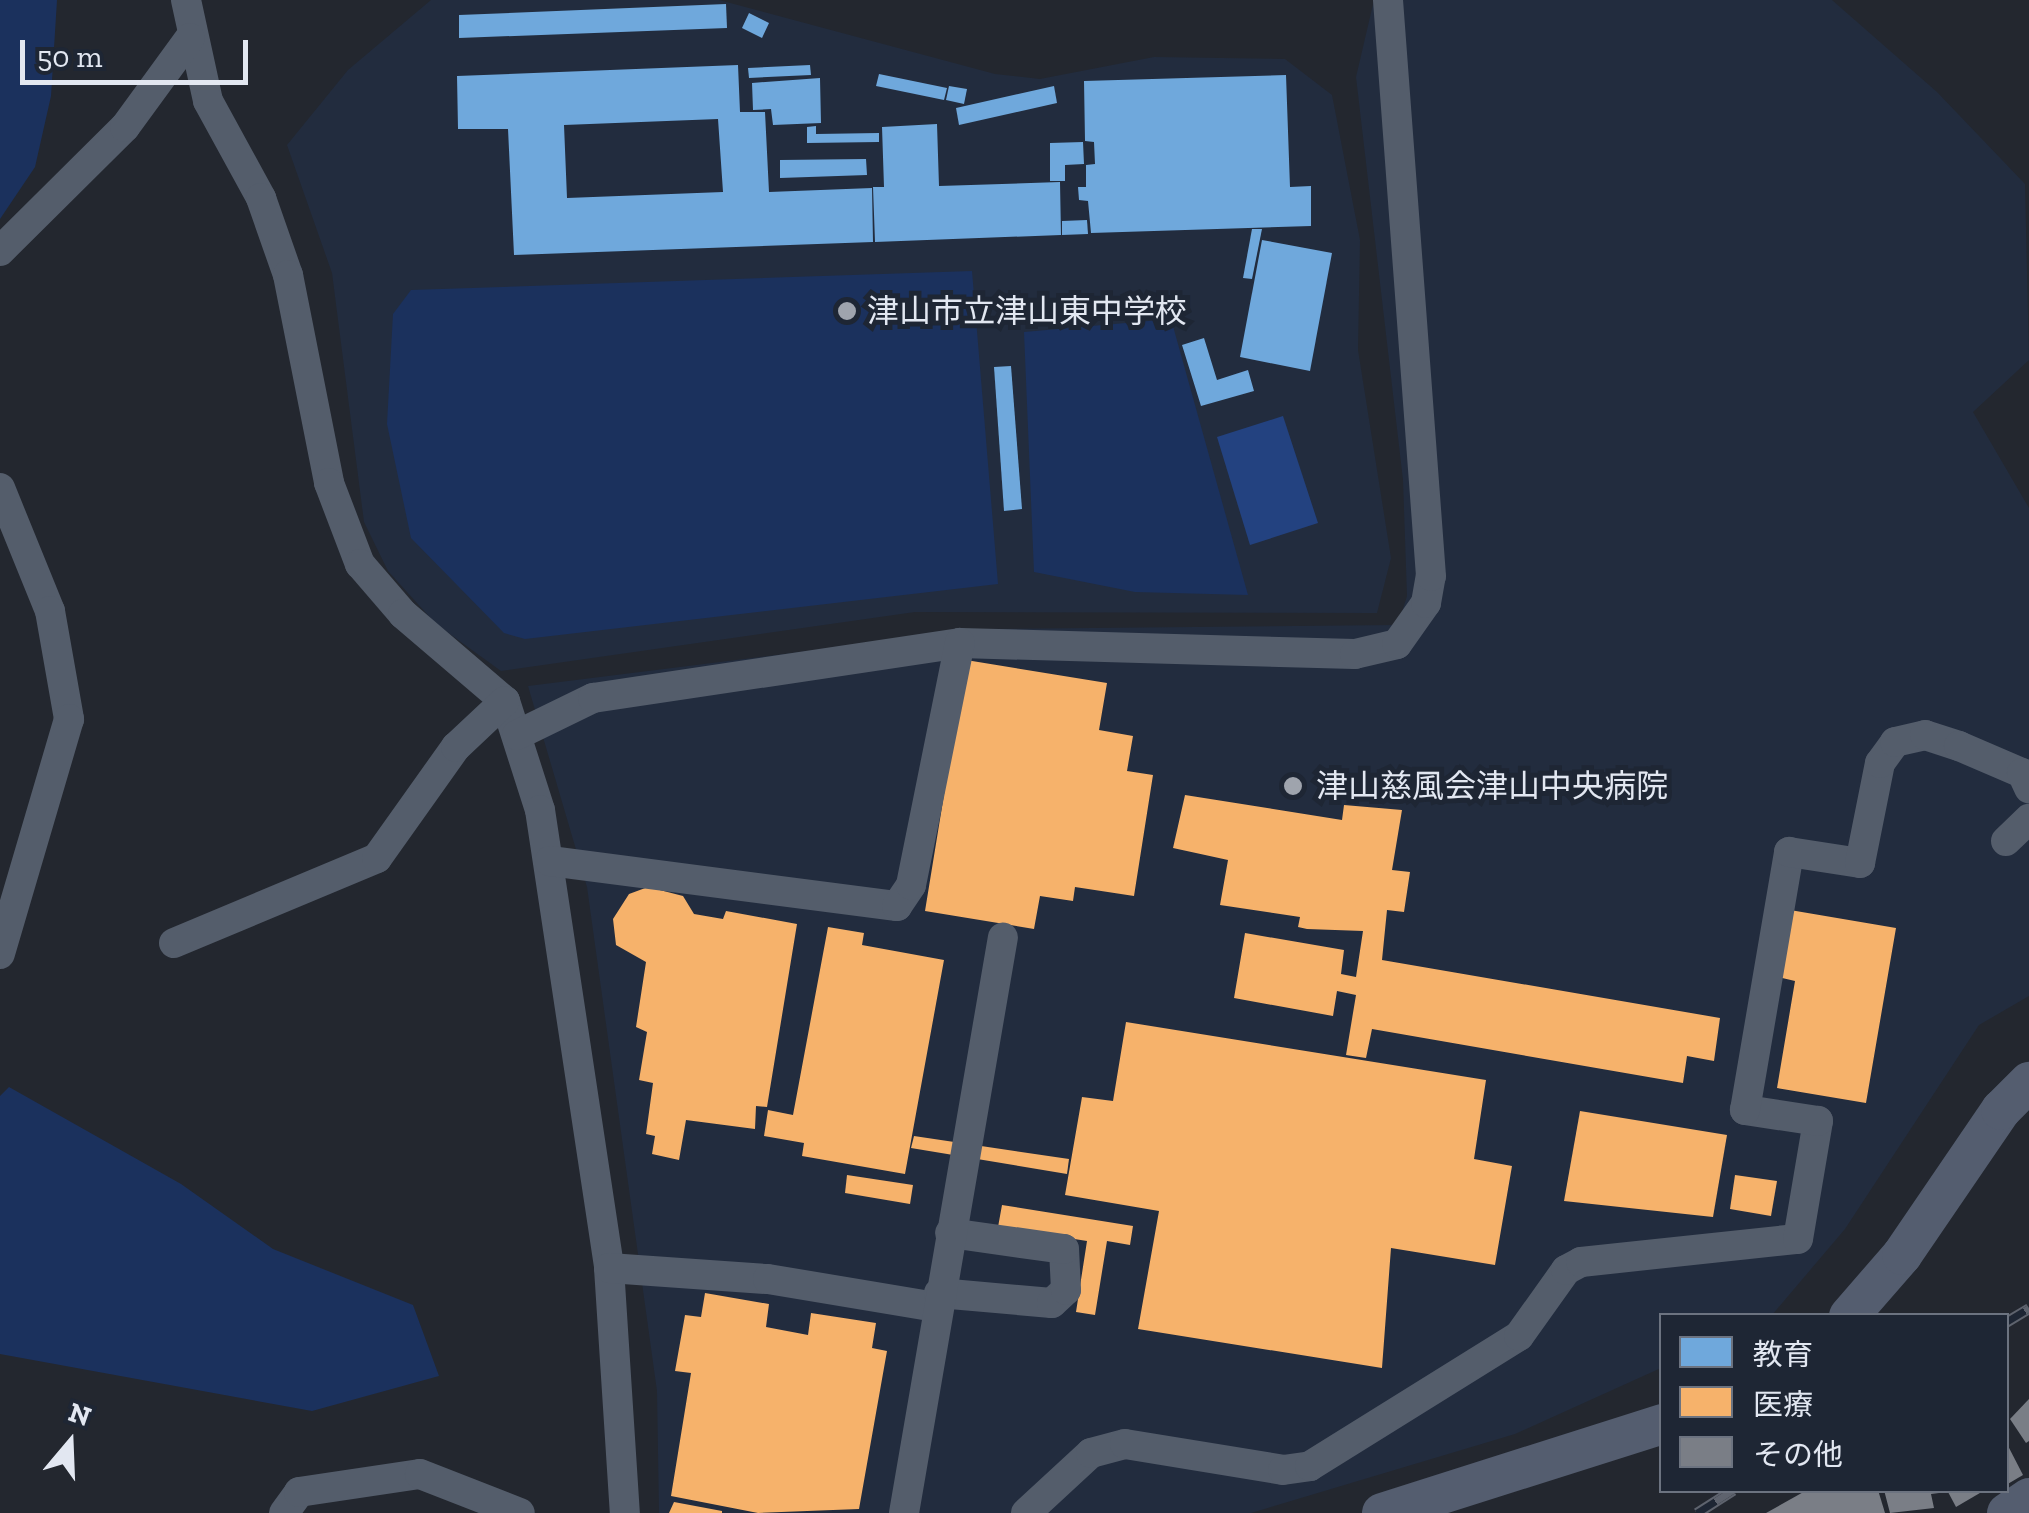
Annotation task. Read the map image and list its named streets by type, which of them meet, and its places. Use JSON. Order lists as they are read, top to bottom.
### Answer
{
  "places": ["津山市立津山東中学校", "津山慈風会津山中央病院"],
  "legend": ["教育", "医療", "その他"],
  "scale_bar": "50 m",
  "north": "top"
}
